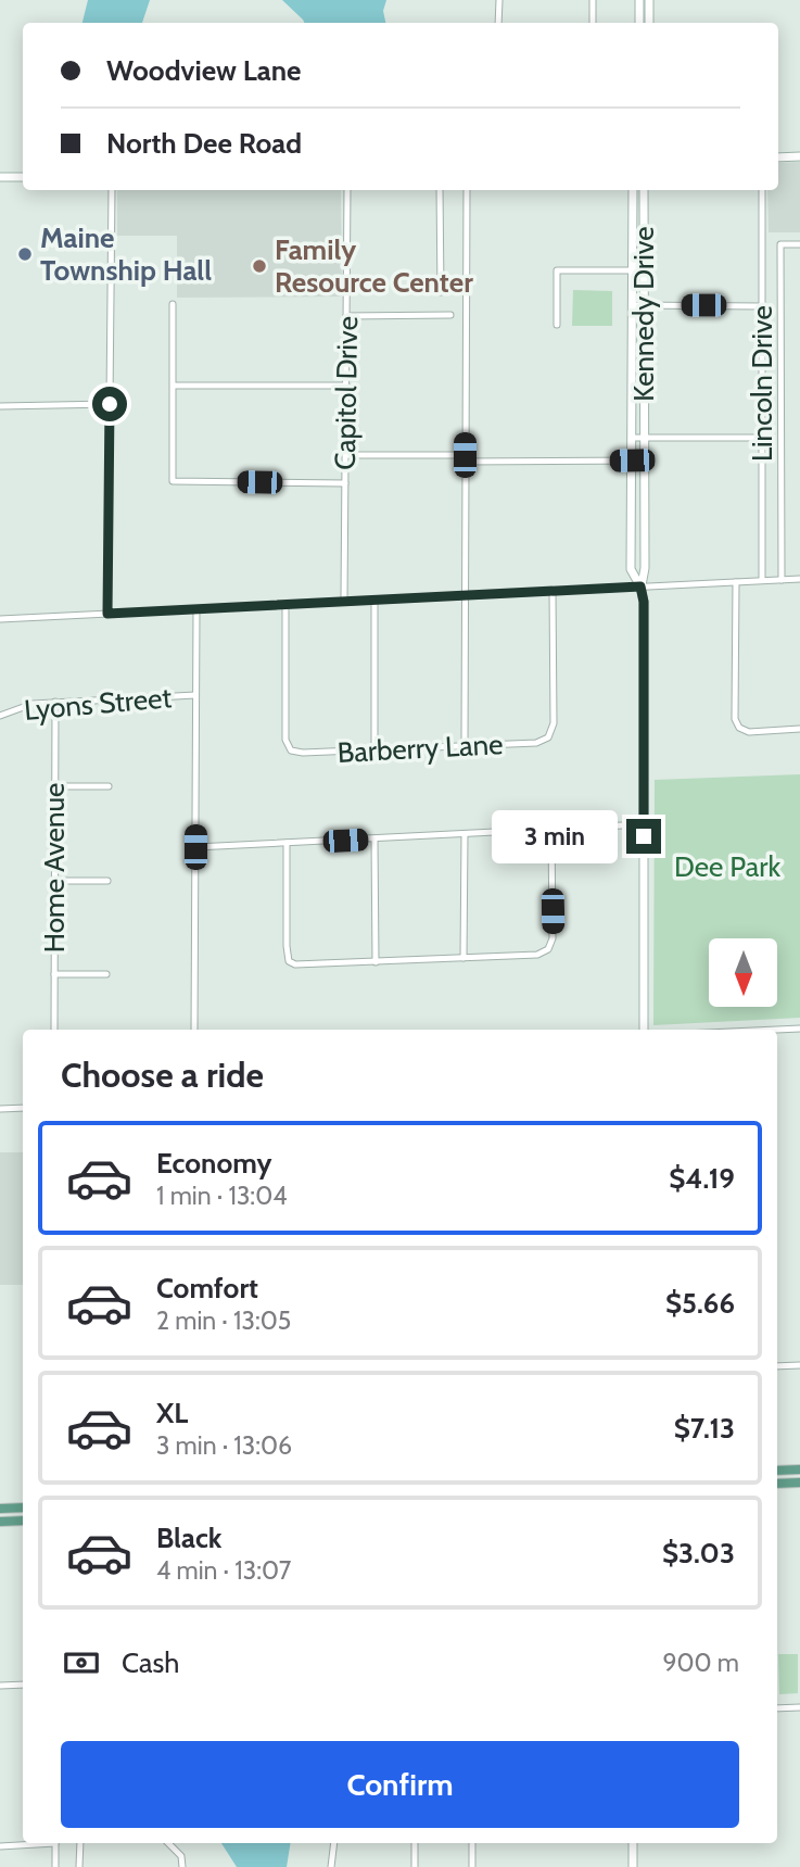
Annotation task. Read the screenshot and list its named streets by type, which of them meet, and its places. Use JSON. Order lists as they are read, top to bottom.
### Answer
{
  "streets": {
    "street": [
      "Kennedy Drive",
      "Lincoln Drive",
      "Capitol Drive",
      "Lyons Street",
      "Barberry Lane",
      "Home Avenue"
    ]
  },
  "crossings": [
    ["Lyons Street", "Home Avenue"]
  ],
  "parks": ["Dee Park"],
  "places": ["Maine Township Hall", "Family Resource Center"],
  "north": "bottom",
  "page": {
    "banner": ["Woodview Lane", "North Dee Road"],
    "bubble": "3 min",
    "heading": "Choose a ride",
    "list": [
      {
        "name": "Economy",
        "note": "1 min · 13:04",
        "value": "$4.19"
      },
      {
        "name": "Comfort",
        "note": "2 min · 13:05",
        "value": "$5.66"
      },
      {
        "name": "XL",
        "note": "3 min · 13:06",
        "value": "$7.13"
      },
      {
        "name": "Black",
        "note": "4 min · 13:07",
        "value": "$3.03"
      }
    ],
    "pay": ["Cash", "900 m"],
    "buttons": "Confirm"
  }
}
